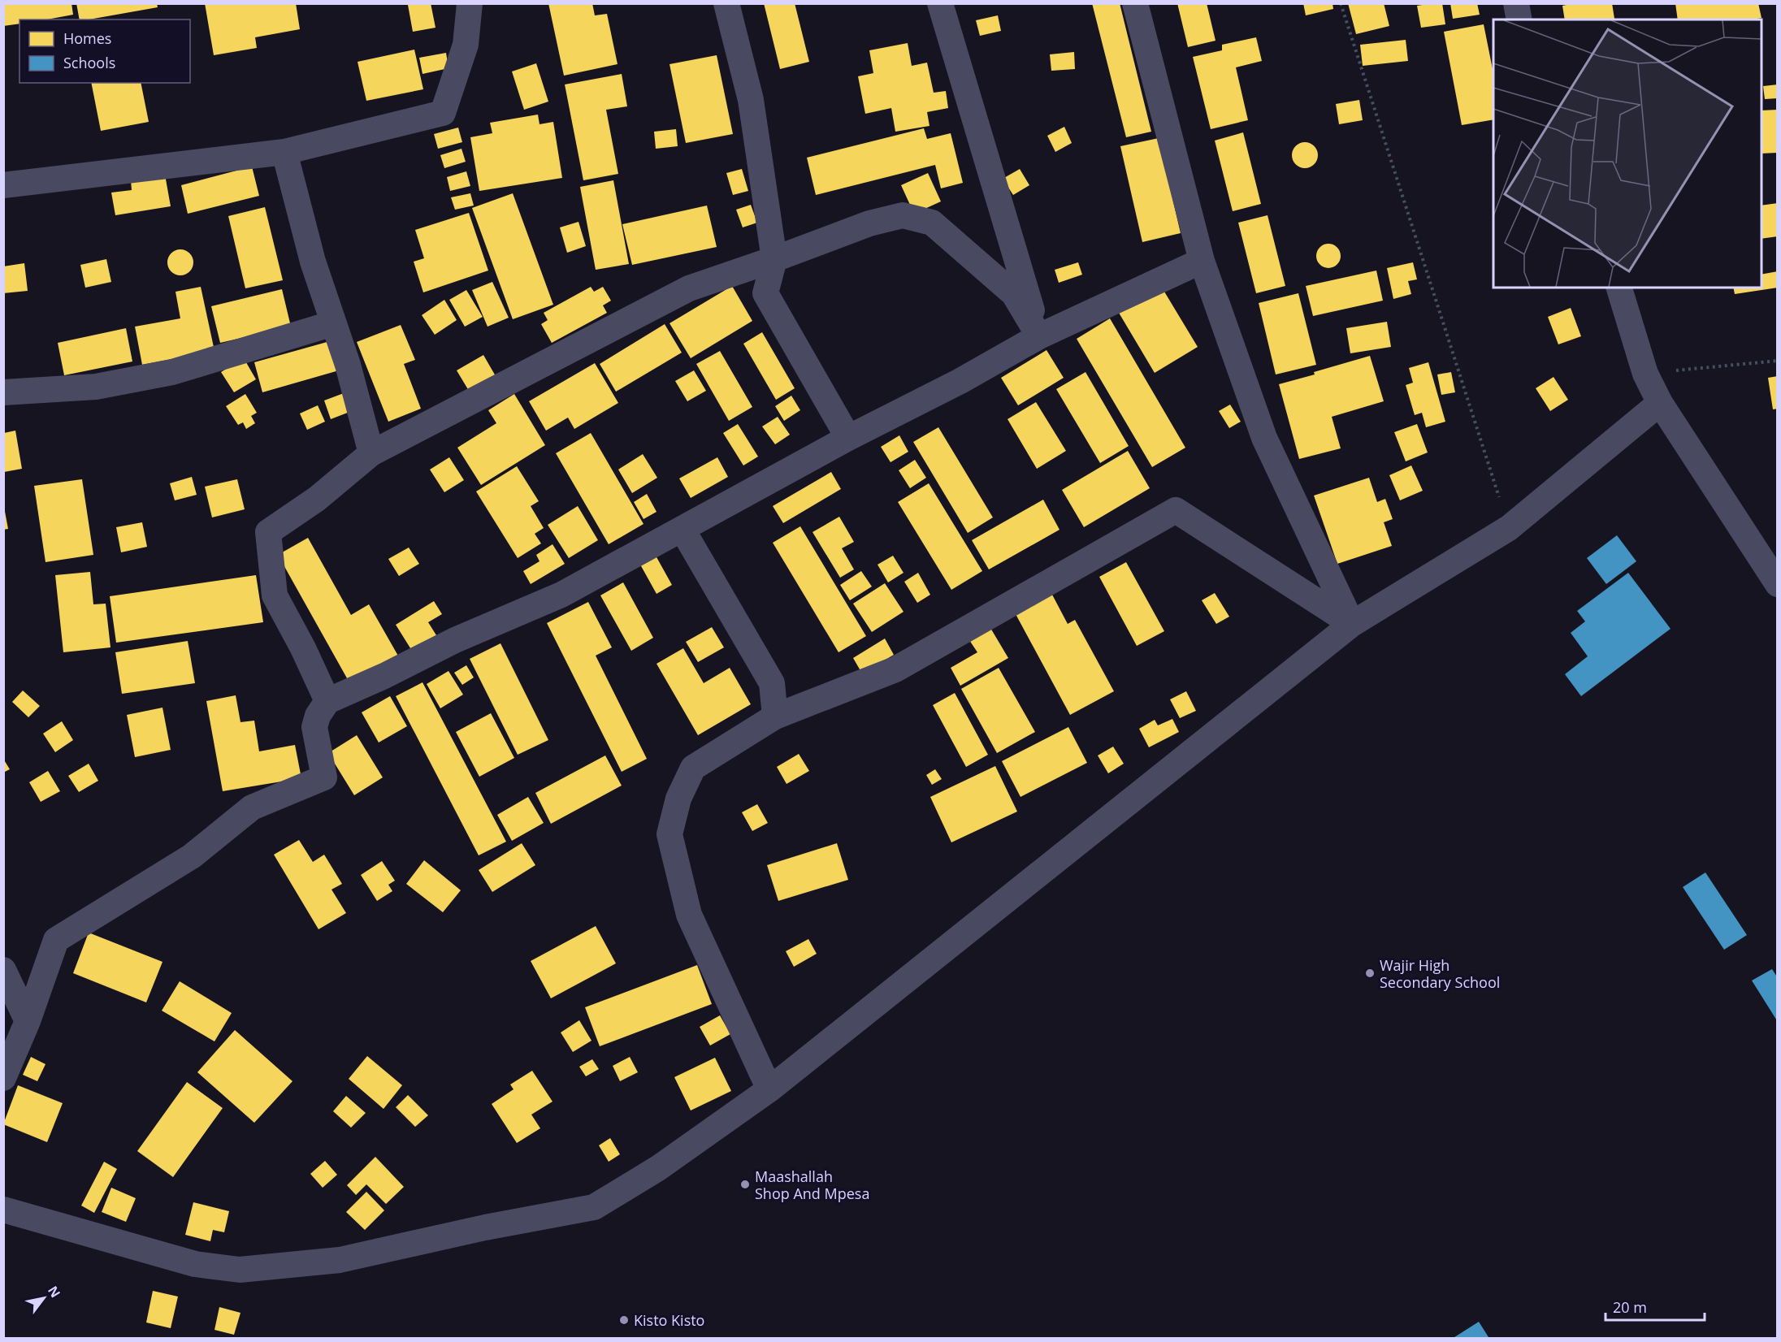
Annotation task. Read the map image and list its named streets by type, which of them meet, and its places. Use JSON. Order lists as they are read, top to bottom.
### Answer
{
  "places": ["Wajir High Secondary School", "Maashallah Shop And Mpesa", "Kisto Kisto"],
  "legend": ["Homes", "Schools"],
  "scale_bar": "20 m",
  "north": "top right"
}
